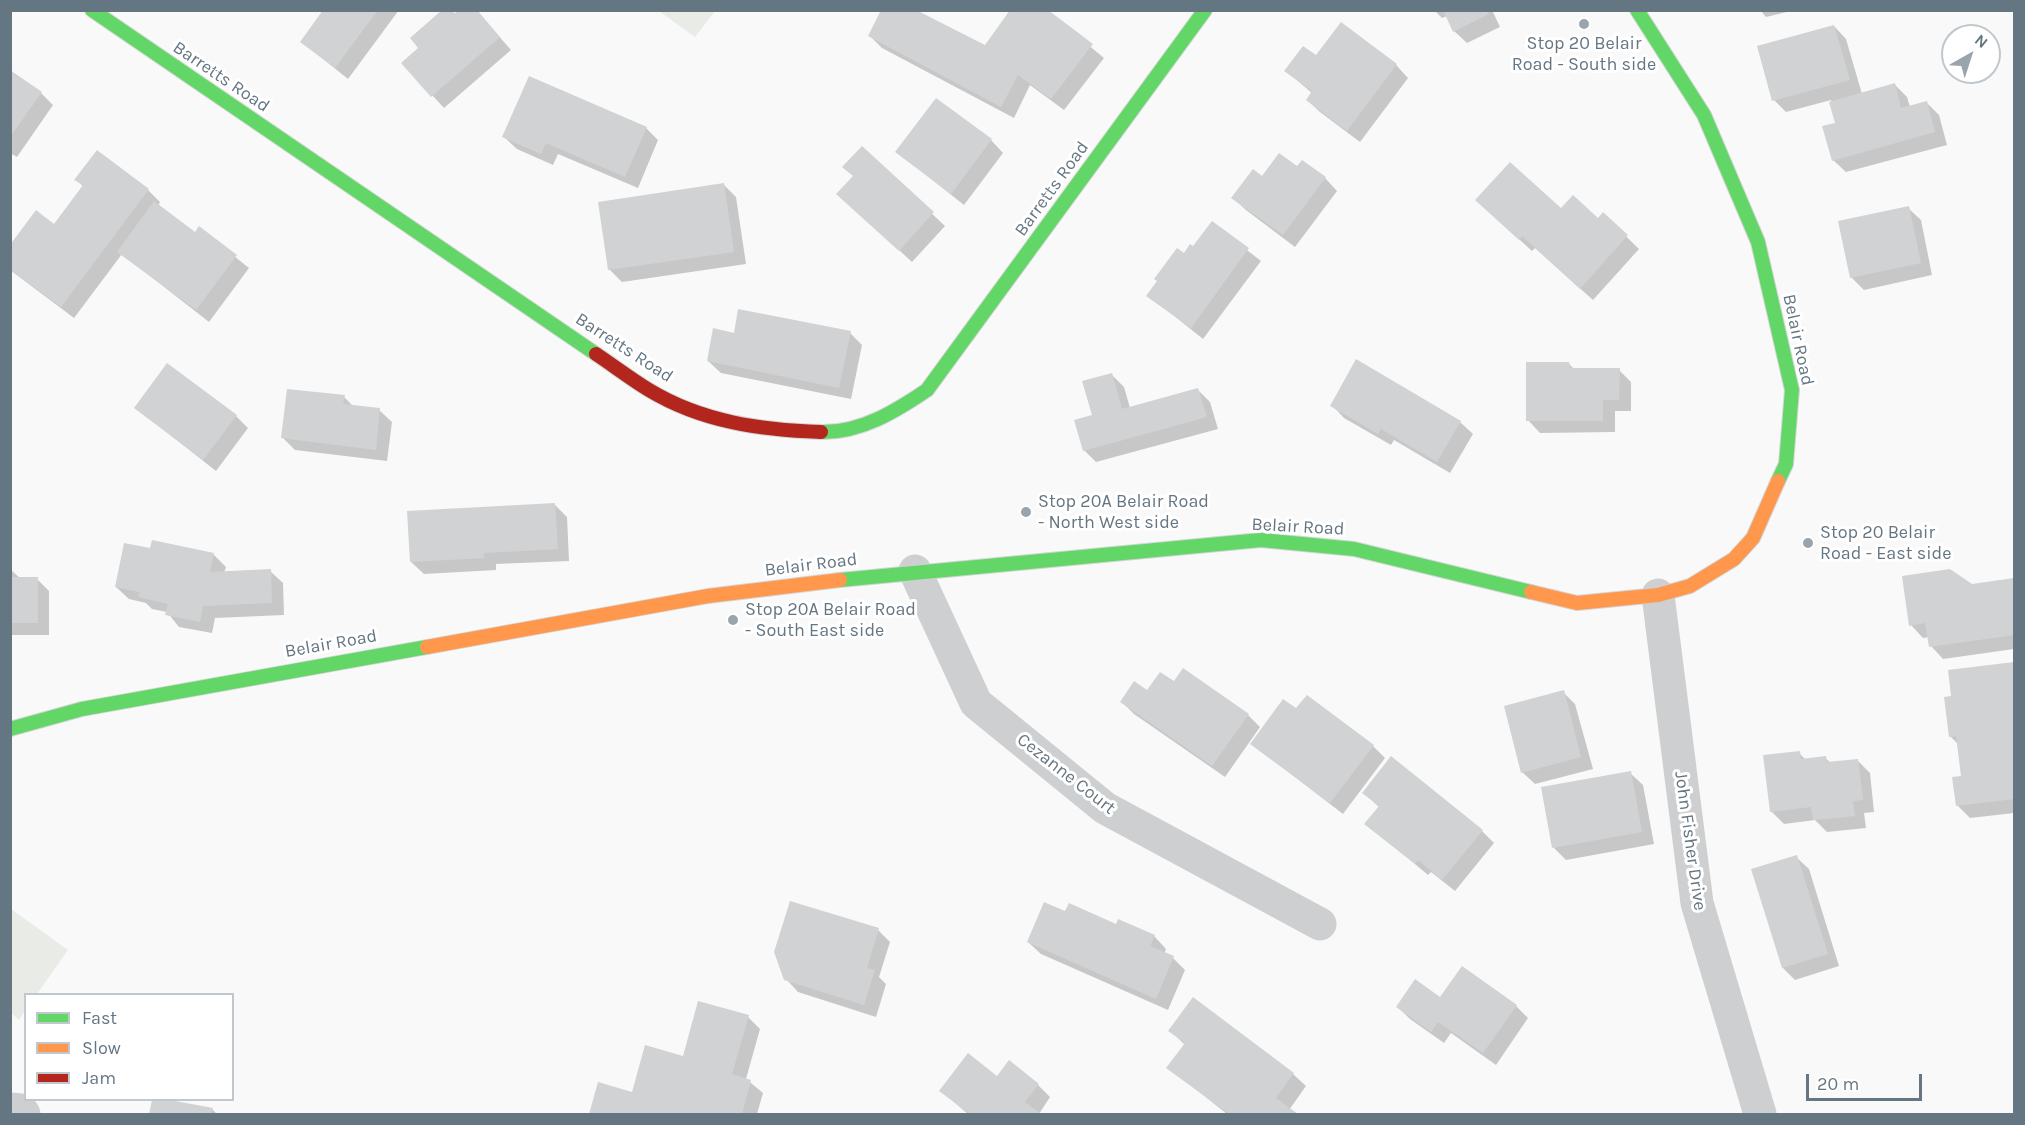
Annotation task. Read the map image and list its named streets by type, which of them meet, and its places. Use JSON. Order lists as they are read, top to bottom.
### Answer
{
  "streets": {
    "main road": ["Barretts Road", "Belair Road"],
    "street": ["Cezanne Court", "John Fisher Drive"]
  },
  "crossings": [
    ["Belair Road", "Cezanne Court"],
    ["Belair Road", "John Fisher Drive"]
  ],
  "places": [
    "Stop 20 Belair Road - South side",
    "Stop 20A Belair Road - North West side",
    "Stop 20 Belair Road - East side",
    "Stop 20A Belair Road - South East side"
  ],
  "legend": ["Fast", "Slow", "Jam"],
  "scale_bar": "20 m",
  "north": "top right"
}
